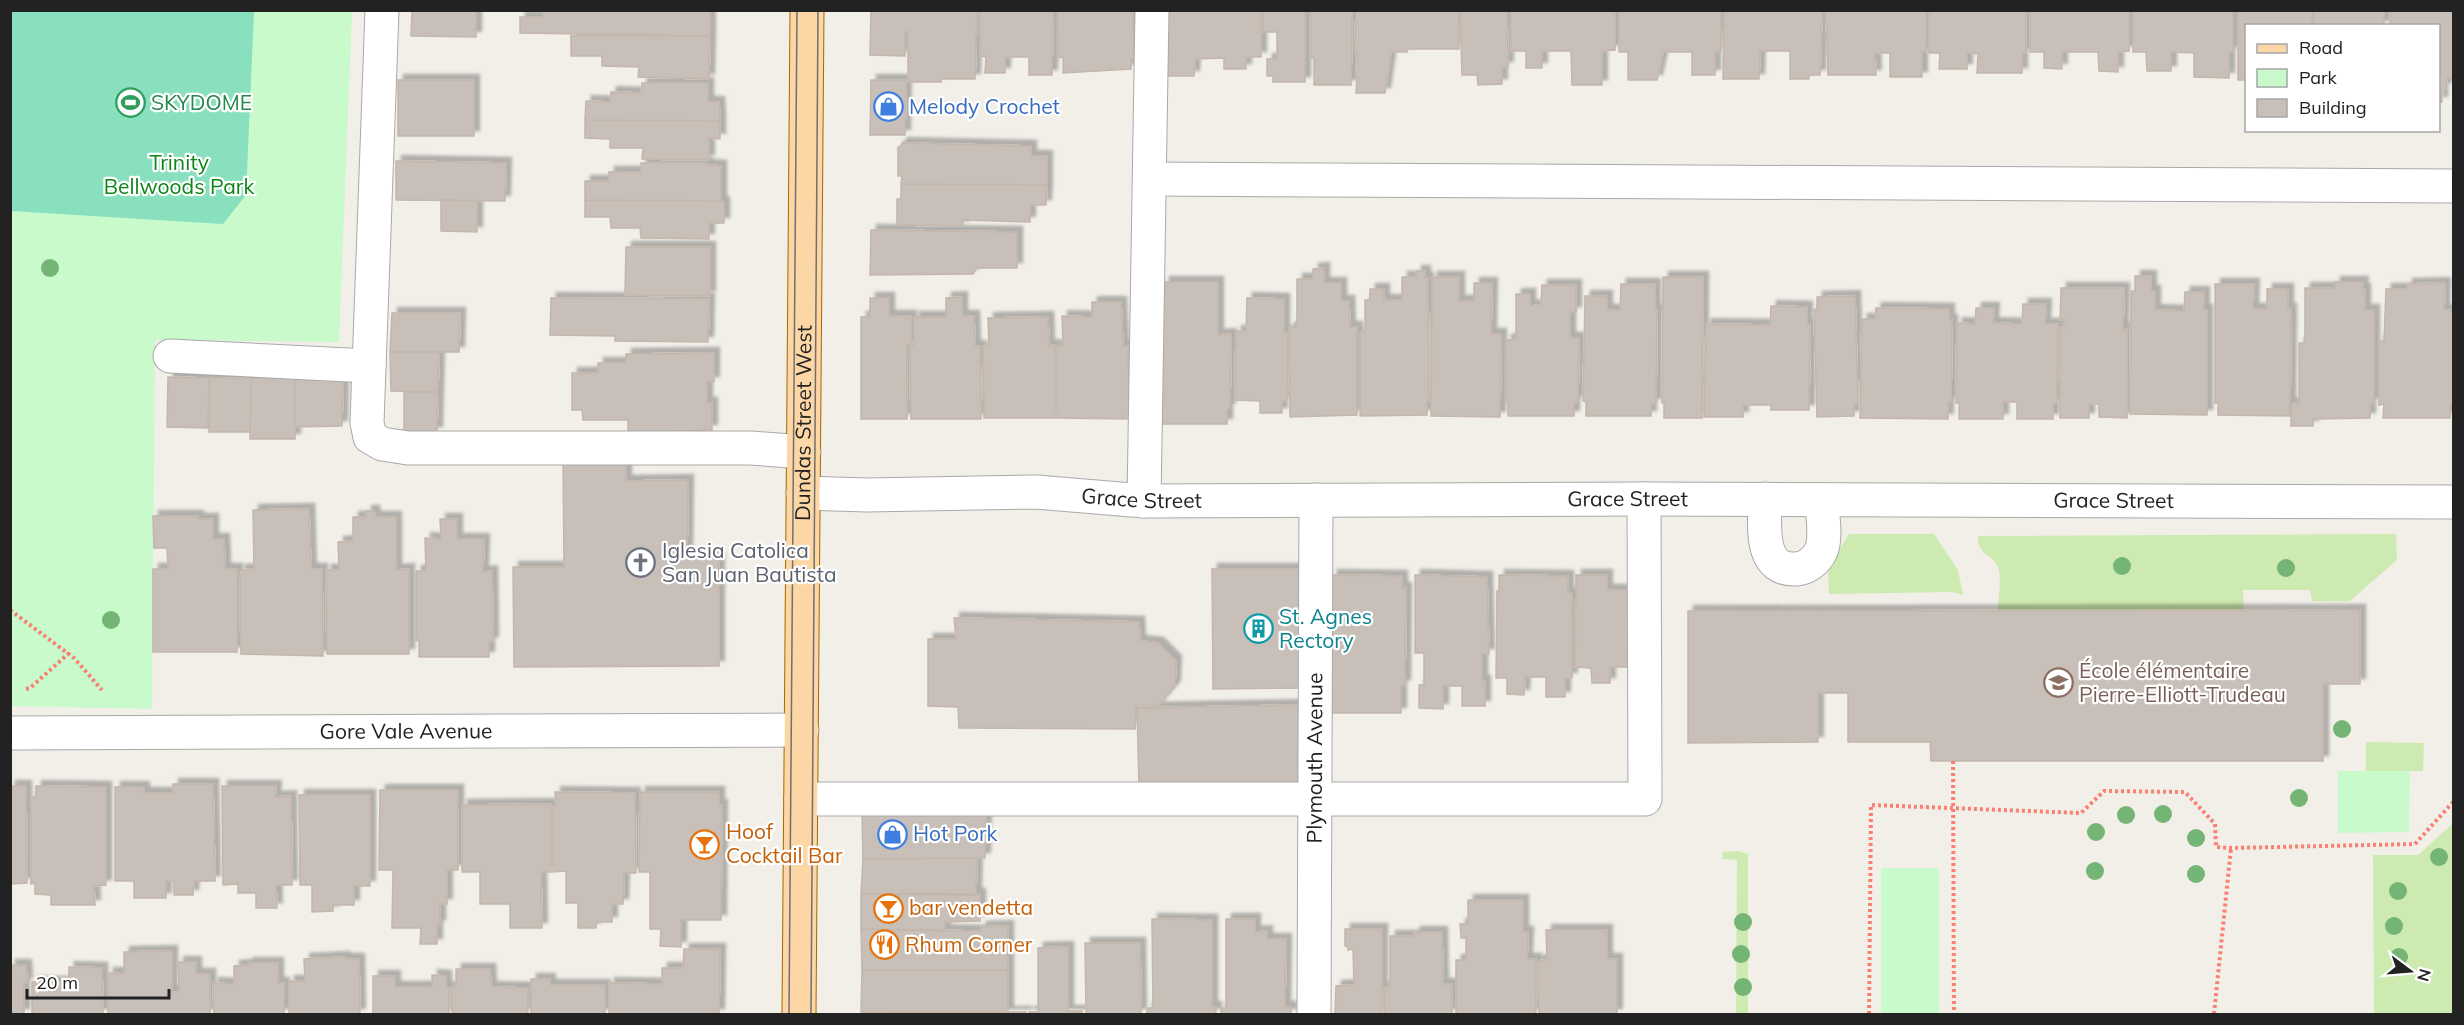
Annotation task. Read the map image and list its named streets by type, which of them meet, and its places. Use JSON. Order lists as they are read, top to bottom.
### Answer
{
  "streets": {
    "main road": ["Dundas Street West"],
    "street": ["Grace Street", "Gore Vale Avenue", "Plymouth Avenue"]
  },
  "crossings": [
    ["Dundas Street West", "Grace Street"],
    ["Dundas Street West", "Gore Vale Avenue"],
    ["Grace Street", "Plymouth Avenue"]
  ],
  "parks": ["Trinity Bellwoods Park"],
  "places": {
    "sports": ["SKYDOME"],
    "shop": ["Melody Crochet", "Hot Pork"],
    "church": ["Iglesia Catolica San Juan Bautista"],
    "building": ["St. Agnes Rectory"],
    "school or university": ["École élémentaire Pierre-Elliott-Trudeau"],
    "bar": ["Hoof Cocktail Bar", "bar vendetta"],
    "restaurant": ["Rhum Corner"]
  },
  "legend": ["Road", "Park", "Building"],
  "scale_bar": "20 m",
  "north": "right"
}
